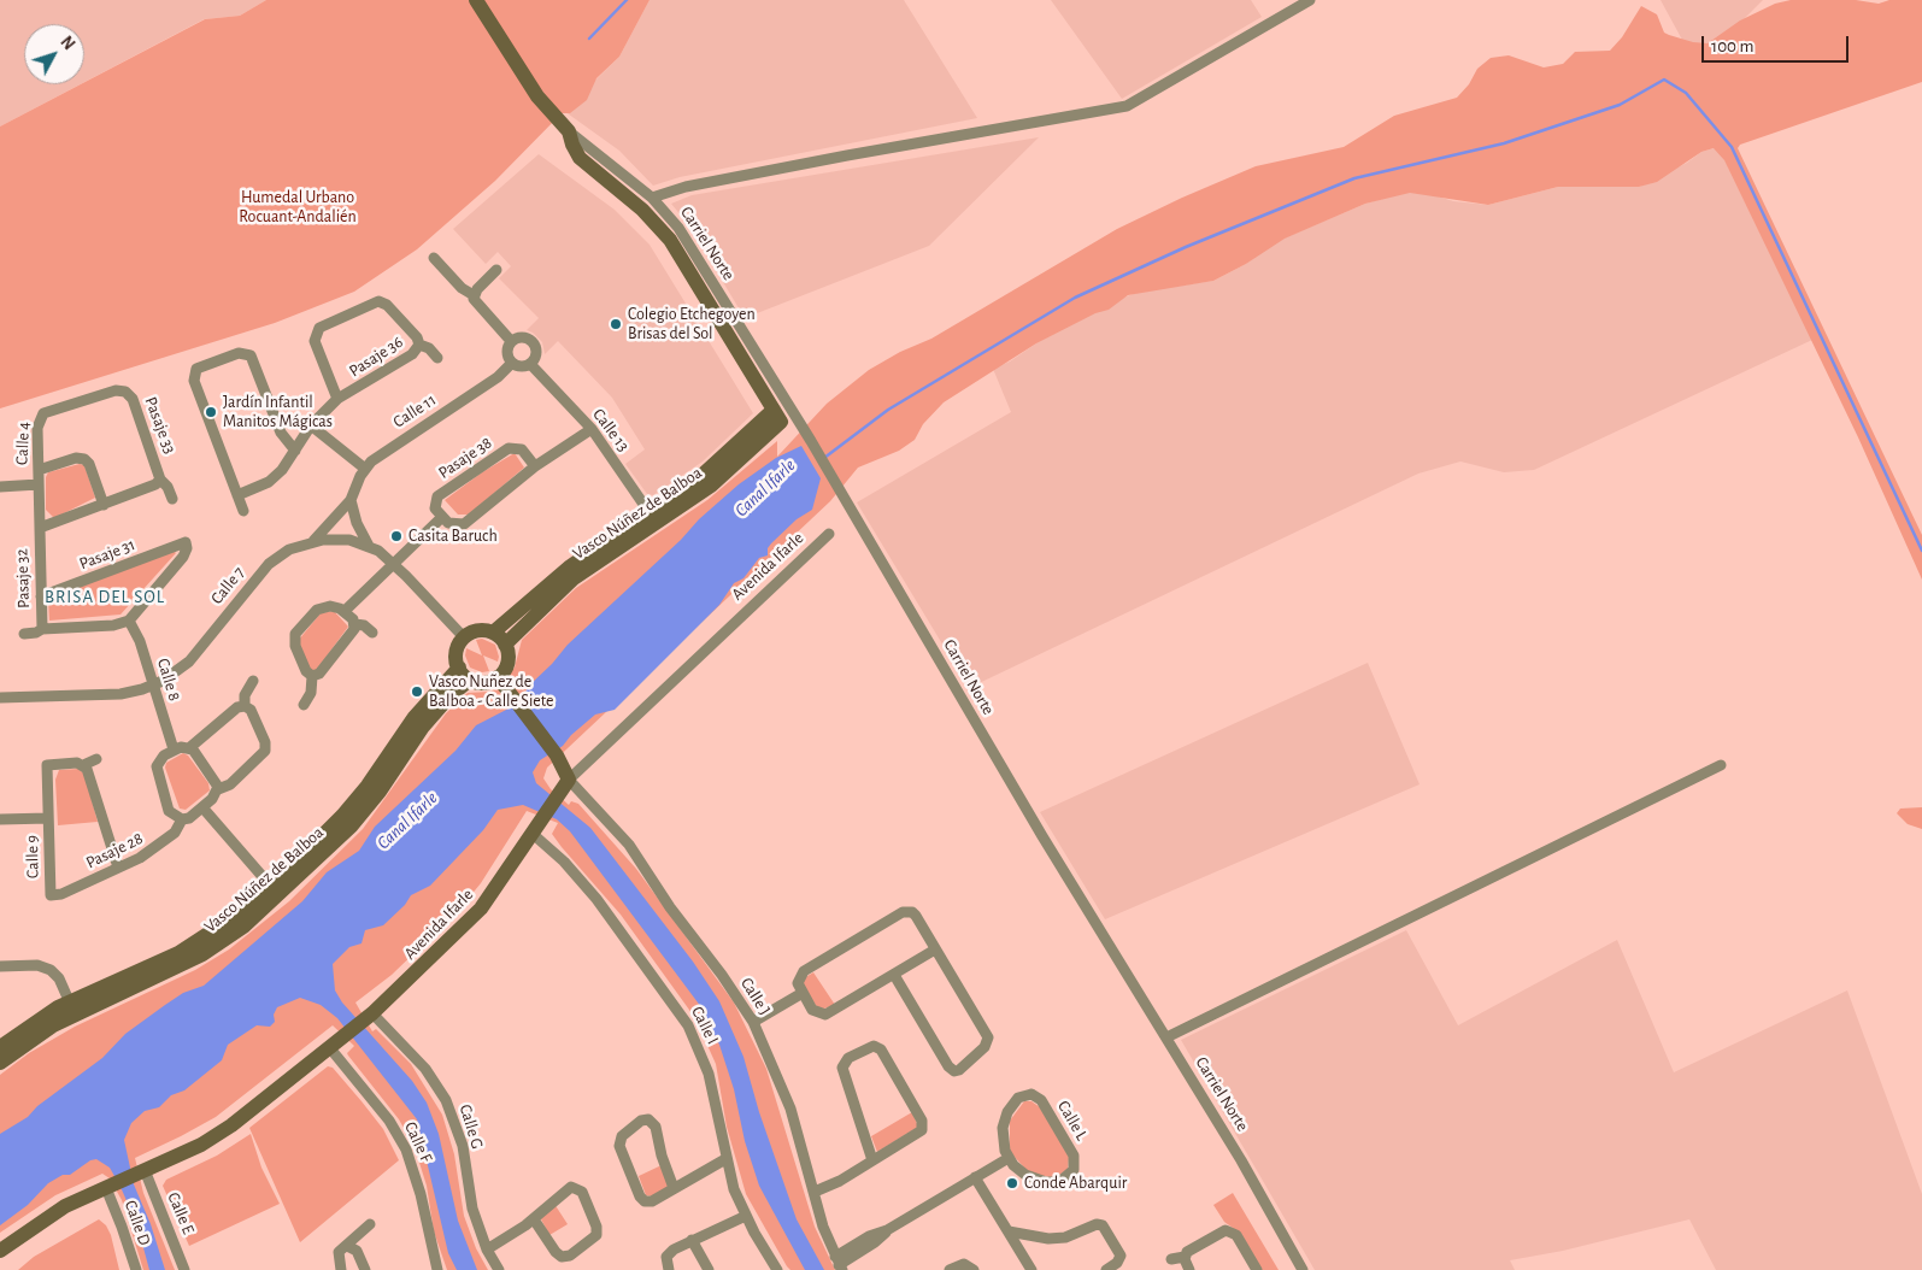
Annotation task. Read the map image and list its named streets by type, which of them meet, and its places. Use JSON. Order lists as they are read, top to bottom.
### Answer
{
  "streets": {
    "street": [
      "Carriel Norte",
      "Pasaje 36",
      "Calle 11",
      "Pasaje 33",
      "Calle 13",
      "Calle 4",
      "Pasaje 38",
      "Vasco Núñez de Balboa",
      "Pasaje 31",
      "Avenida Ifarle",
      "Pasaje 32",
      "Calle 7",
      "Calle 8",
      "Pasaje 28",
      "Calle 9",
      "Calle J",
      "Calle I",
      "Calle L",
      "Calle G",
      "Calle F",
      "Calle E",
      "Calle D"
    ]
  },
  "crossings": [
    ["Carriel Norte", "Vasco Núñez de Balboa"],
    ["Calle 11", "Calle 13"],
    ["Calle 11", "Calle 7"],
    ["Pasaje 33", "Calle 4"],
    ["Pasaje 33", "Pasaje 32"],
    ["Calle 13", "Vasco Núñez de Balboa"],
    ["Calle 4", "Pasaje 32"],
    ["Vasco Núñez de Balboa", "Calle 7"],
    ["Pasaje 31", "Pasaje 32"],
    ["Pasaje 31", "Calle 8"],
    ["Avenida Ifarle", "Calle J"],
    ["Avenida Ifarle", "Calle I"],
    ["Avenida Ifarle", "Calle G"],
    ["Avenida Ifarle", "Calle F"],
    ["Avenida Ifarle", "Calle E"],
    ["Avenida Ifarle", "Calle D"],
    ["Calle 7", "Calle 8"],
    ["Calle 8", "Pasaje 28"],
    ["Pasaje 28", "Calle 9"]
  ],
  "districts": ["BRISA DEL SOL"],
  "water": ["Canal Ifarle"],
  "parks": ["Humedal Urbano Rocuant-Andalién"],
  "places": [
    "Colegio Etchegoyen Brisas del Sol",
    "Jardín Infantil Manitos Mágicas",
    "Casita Baruch",
    "Vasco Nuñez de Balboa - Calle Siete",
    "Conde Abarquir"
  ],
  "scale_bar": "100 m",
  "north": "top right"
}
